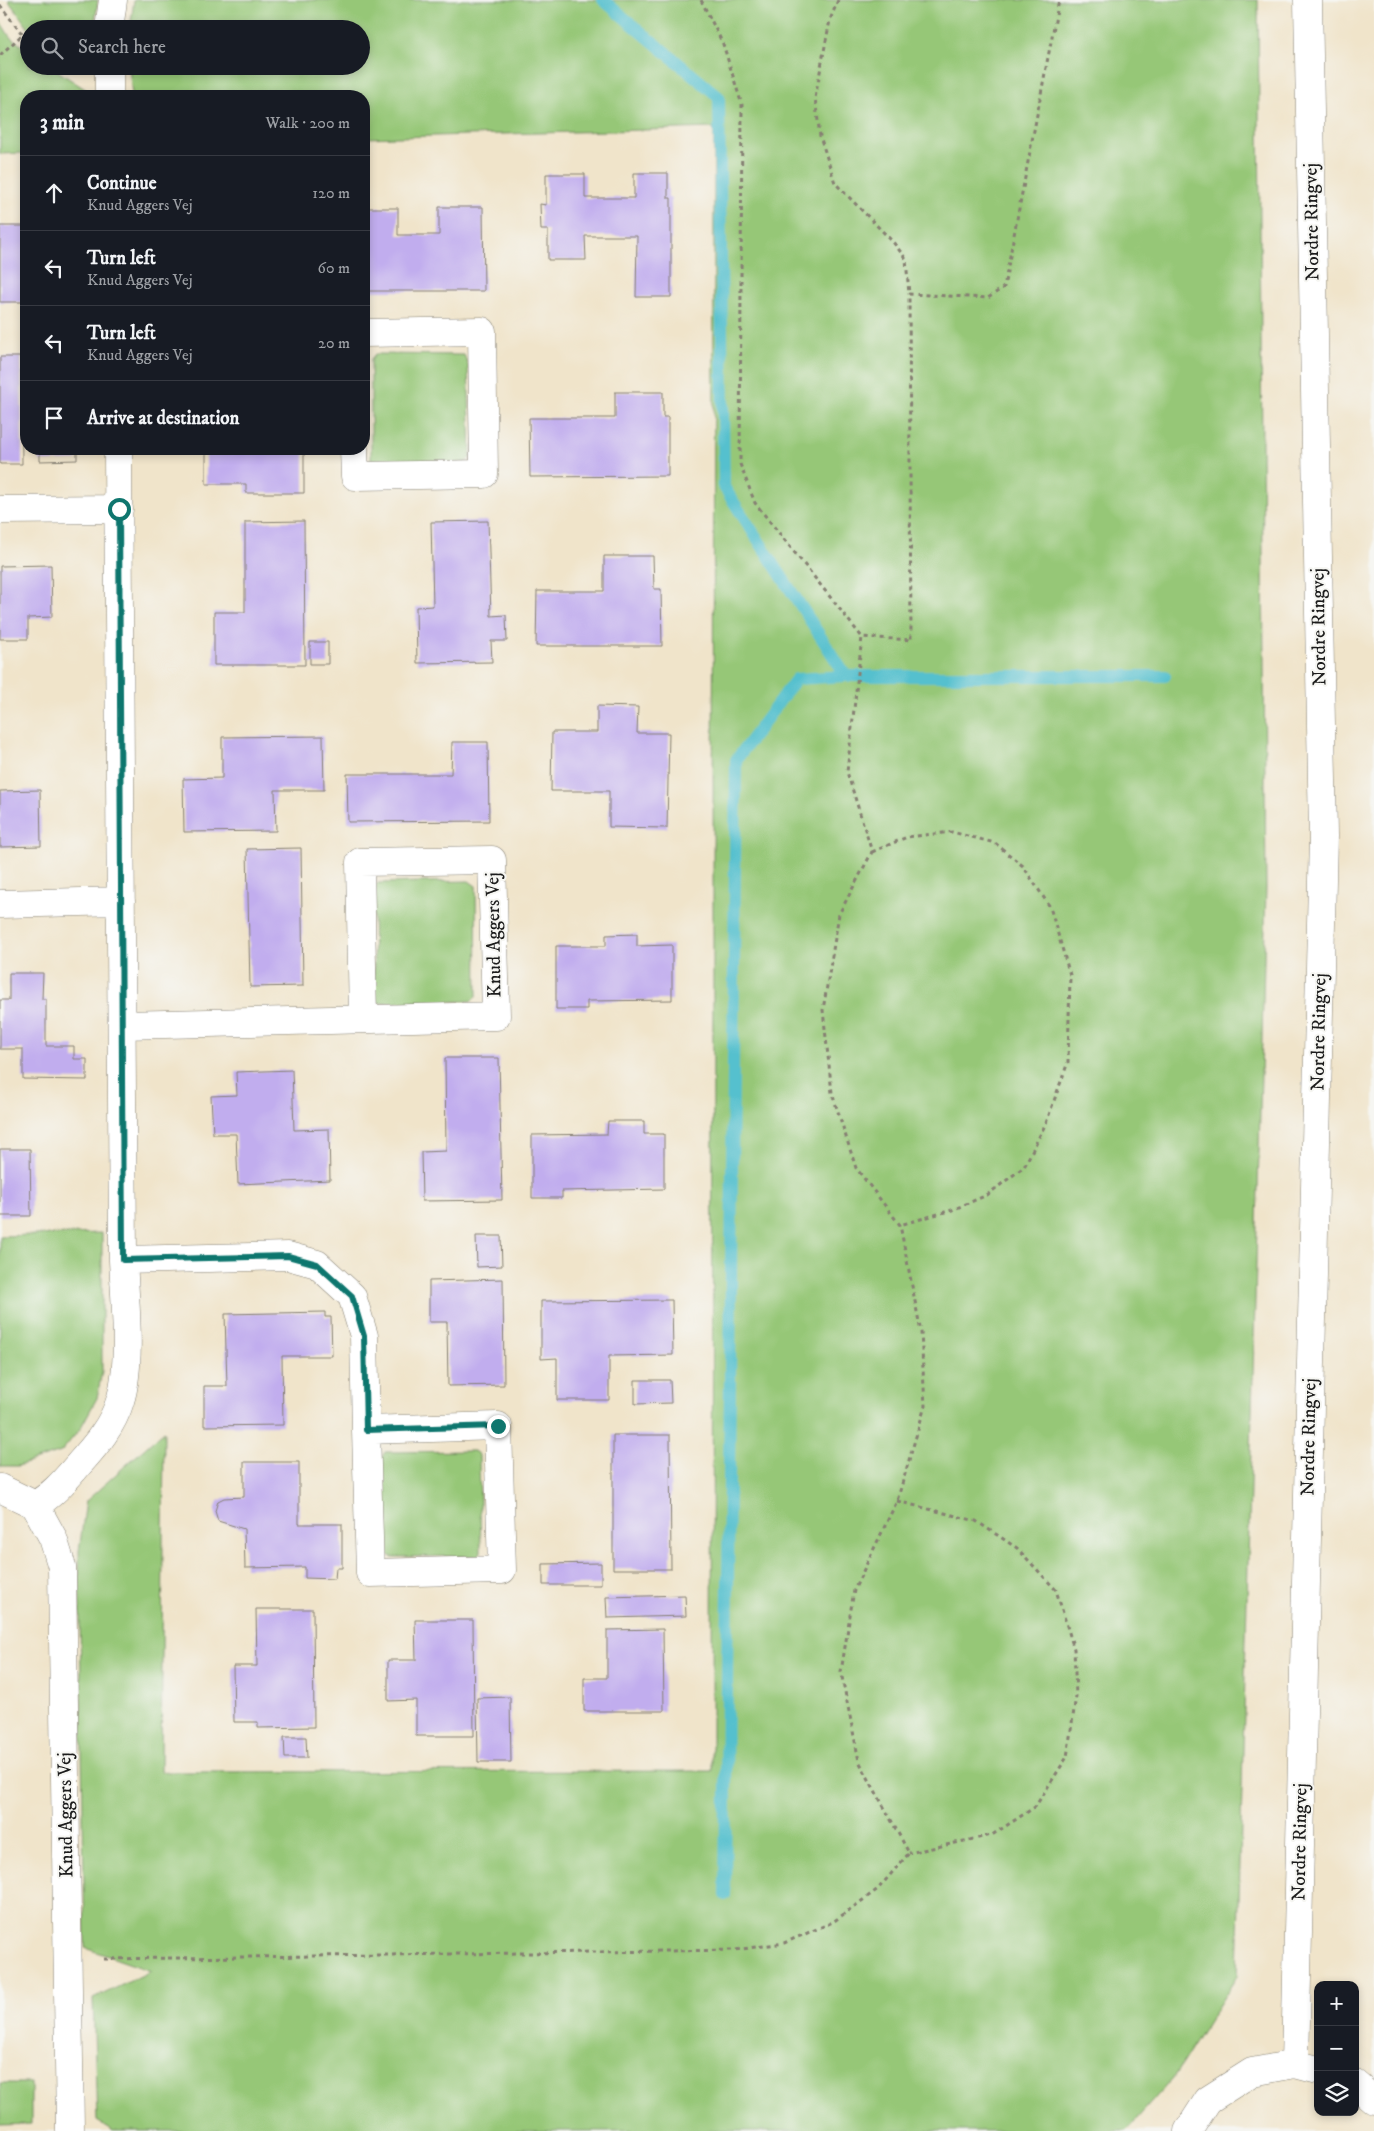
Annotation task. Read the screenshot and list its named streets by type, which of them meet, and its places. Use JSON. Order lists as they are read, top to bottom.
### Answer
{
  "streets": {
    "street": ["Nordre Ringvej", "Knud Aggers Vej"]
  },
  "page": {
    "search": "Search here",
    "heading": ["3 min", "Walk · 200 m"],
    "list": [
      ["Continue", "Knud Aggers Vej", "120 m"],
      ["Turn left", "Knud Aggers Vej", "60 m"],
      ["Turn left", "Knud Aggers Vej", "20 m"],
      "Arrive at destination"
    ],
    "map_buttons": ["+", "−"]
  }
}
